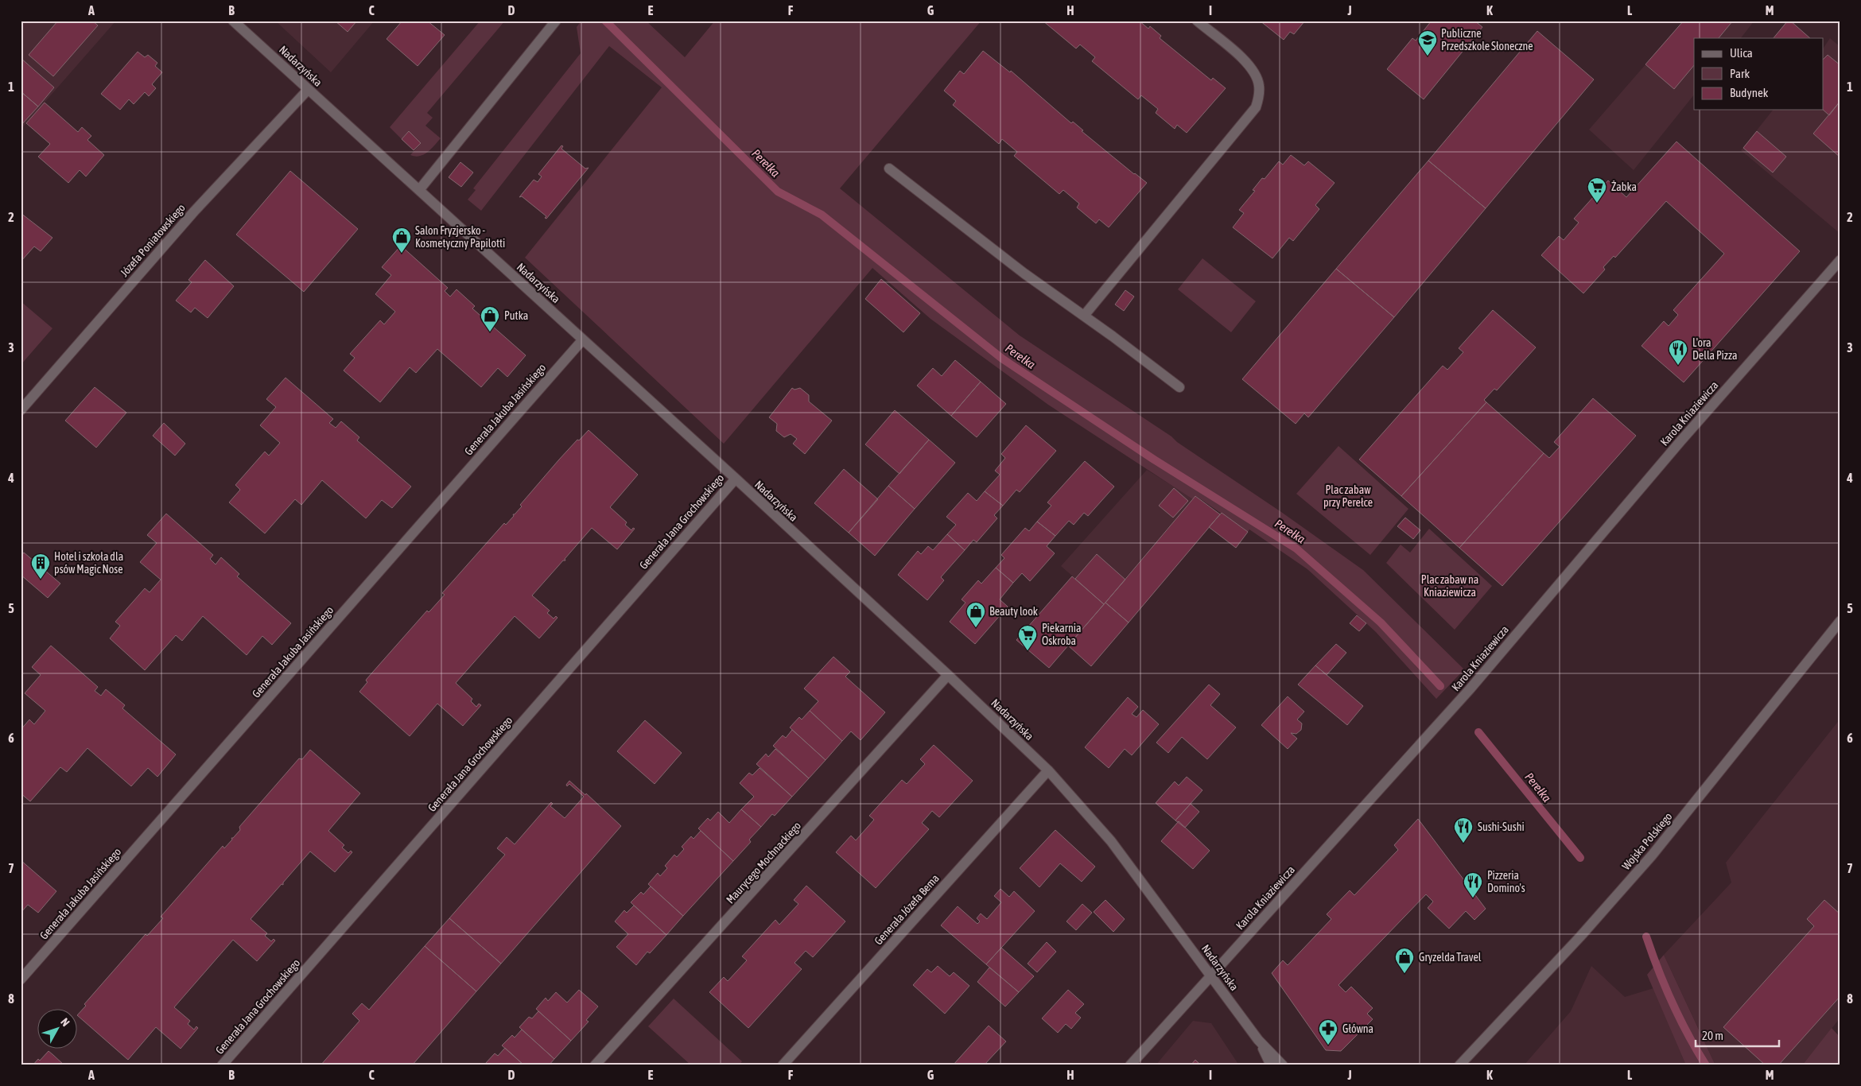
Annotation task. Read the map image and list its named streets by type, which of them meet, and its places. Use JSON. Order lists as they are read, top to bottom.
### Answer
{
  "streets": {
    "street": [
      "Nadarzyńska",
      "Józefa Poniatowskiego",
      "Generała Jakuba Jasińskiego",
      "Karola Kniaziewicza",
      "Generała Jana Grochowskiego",
      "Wojska Polskiego",
      "Maurycego Mochnackiego",
      "Generała Józefa Bema"
    ]
  },
  "crossings": [
    ["Nadarzyńska", "Józefa Poniatowskiego"],
    ["Nadarzyńska", "Generała Jakuba Jasińskiego"],
    ["Nadarzyńska", "Karola Kniaziewicza"],
    ["Nadarzyńska", "Generała Jana Grochowskiego"],
    ["Nadarzyńska", "Maurycego Mochnackiego"],
    ["Nadarzyńska", "Generała Józefa Bema"]
  ],
  "water": ["Perełka"],
  "parks": ["Plac zabaw przy Perełce", "Plac zabaw na Kniaziewicza"],
  "places": {
    "school or university": ["Publiczne Przedszkole Słoneczne"],
    "supermarket": ["Żabka", "Piekarnia Oskroba"],
    "shop": [
      "Salon Fryzjersko - Kosmetyczny Papilotti",
      "Putka",
      "Beauty look",
      "Gryzelda Travel"
    ],
    "restaurant": ["L'ora Della Pizza", "Sushi-Sushi", "Pizzeria Domino's"],
    "building": ["Hotel i szkoła dla psów Magic Nose"],
    "pharmacy": ["Główna"]
  },
  "legend": ["Ulica", "Park", "Budynek"],
  "scale_bar": "20 m",
  "north": "top right",
  "grid": {
    "columns": [
      "A",
      "B",
      "C",
      "D",
      "E",
      "F",
      "G",
      "H",
      "I",
      "J",
      "K",
      "L",
      "M"
    ],
    "rows": [
      "1",
      "2",
      "3",
      "4",
      "5",
      "6",
      "7",
      "8"
    ]
  }
}
